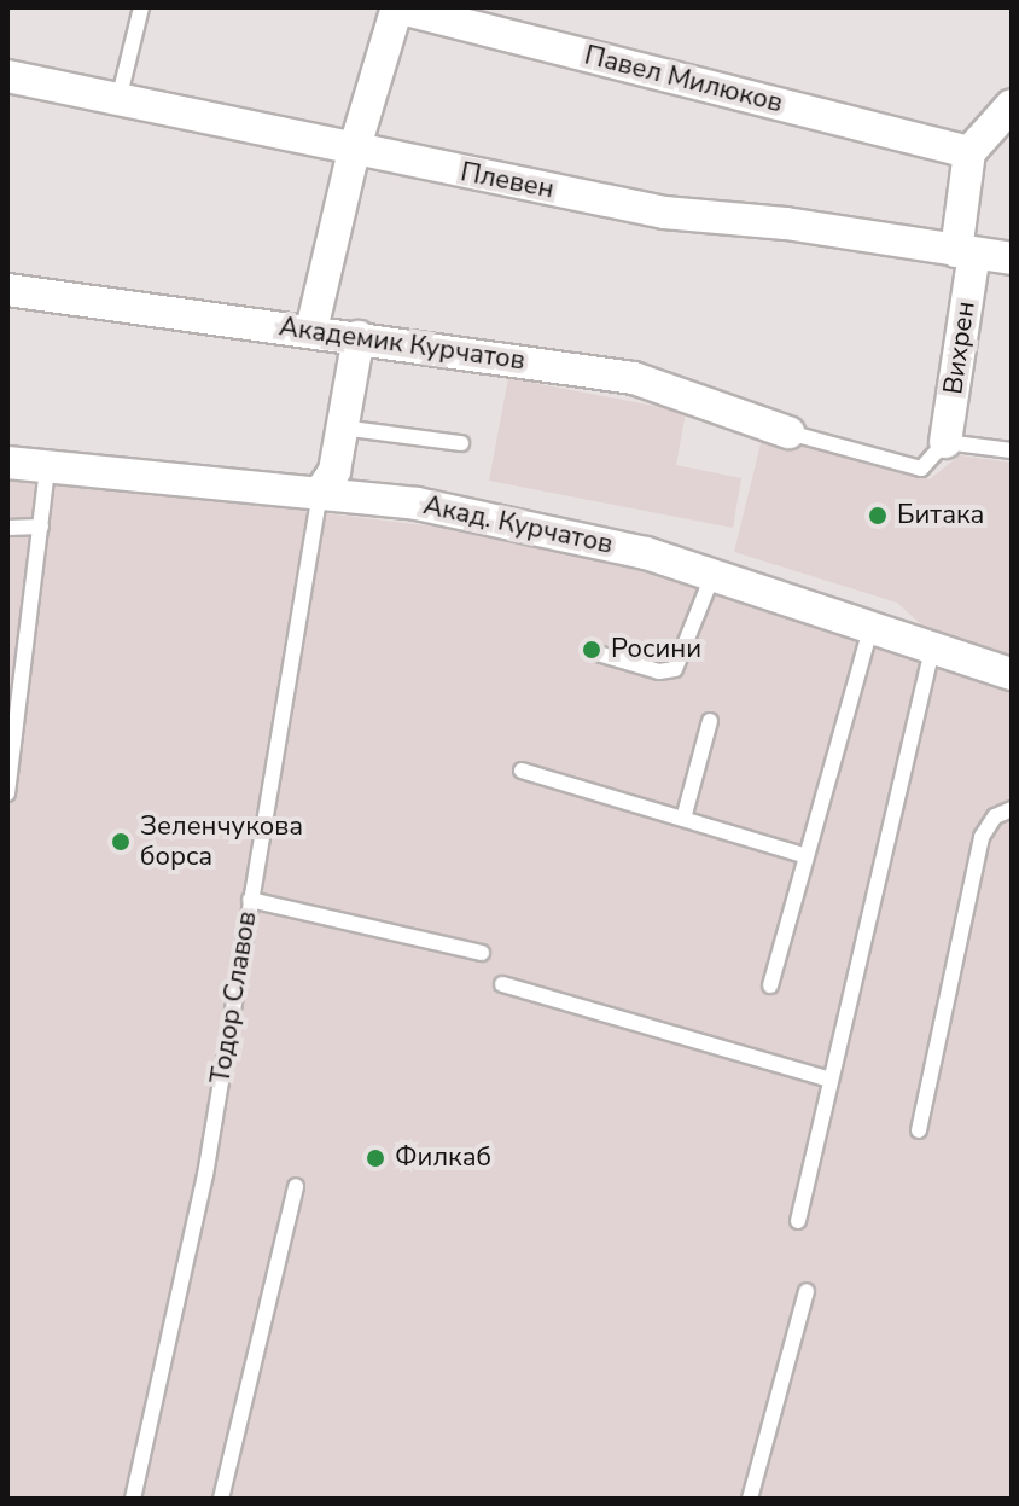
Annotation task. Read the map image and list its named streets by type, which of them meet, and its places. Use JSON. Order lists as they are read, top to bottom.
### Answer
{
  "streets": {
    "street": [
      "Павел Милюков",
      "Плевен",
      "Академик Курчатов",
      "Вихрен",
      "Акад. Курчатов"
    ],
    "lane": ["Тодор Славов"]
  },
  "crossings": [
    ["Павел Милюков", "Вихрен"],
    ["Плевен", "Вихрен"],
    ["Акад. Курчатов", "Тодор Славов"]
  ],
  "places": [
    "Битака",
    "Росини",
    "Зеленчукова борса",
    "Филкаб"
  ]
}
